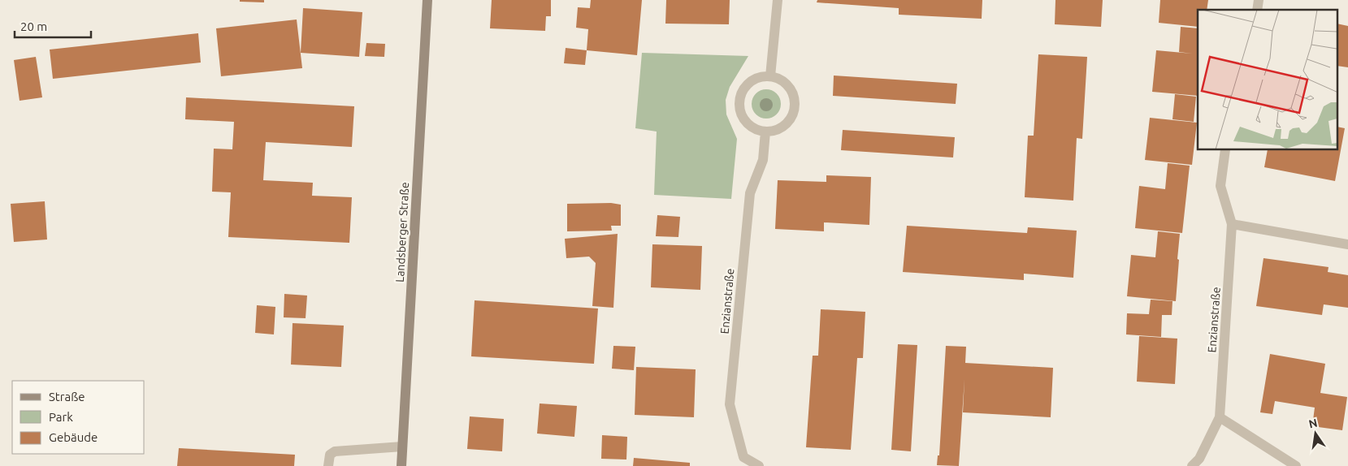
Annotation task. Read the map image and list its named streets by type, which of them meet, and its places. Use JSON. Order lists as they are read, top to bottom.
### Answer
{
  "streets": {
    "street": ["Landsberger Straße", "Enzianstraße"]
  },
  "legend": ["Straße", "Park", "Gebäude"],
  "scale_bar": "20 m",
  "north": "top"
}
